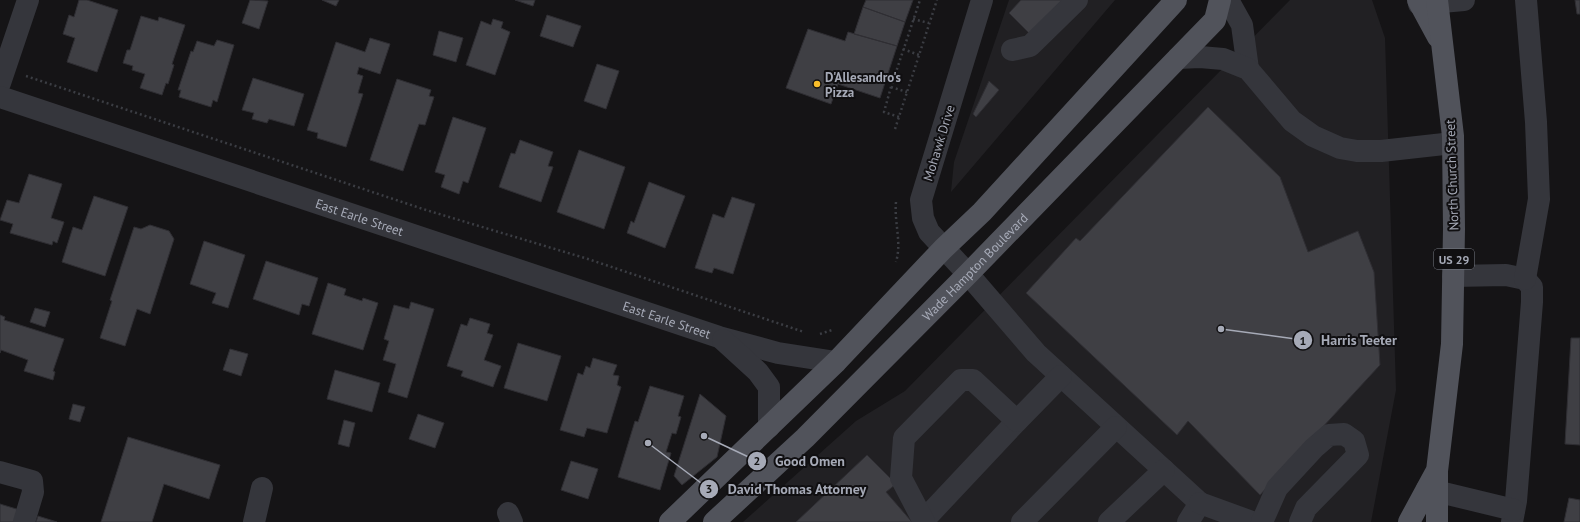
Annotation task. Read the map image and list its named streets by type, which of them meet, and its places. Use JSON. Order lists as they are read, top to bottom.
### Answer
{
  "streets": {
    "main road": ["North Church Street", "US 29", "Wade Hampton Boulevard"],
    "street": ["Mohawk Drive", "East Earle Street"]
  },
  "crossings": [
    ["Mohawk Drive", "Wade Hampton Boulevard"]
  ],
  "places": [
    "D'Allesandro's Pizza",
    "Harris Teeter",
    "Good Omen",
    "David Thomas Attorney"
  ]
}
